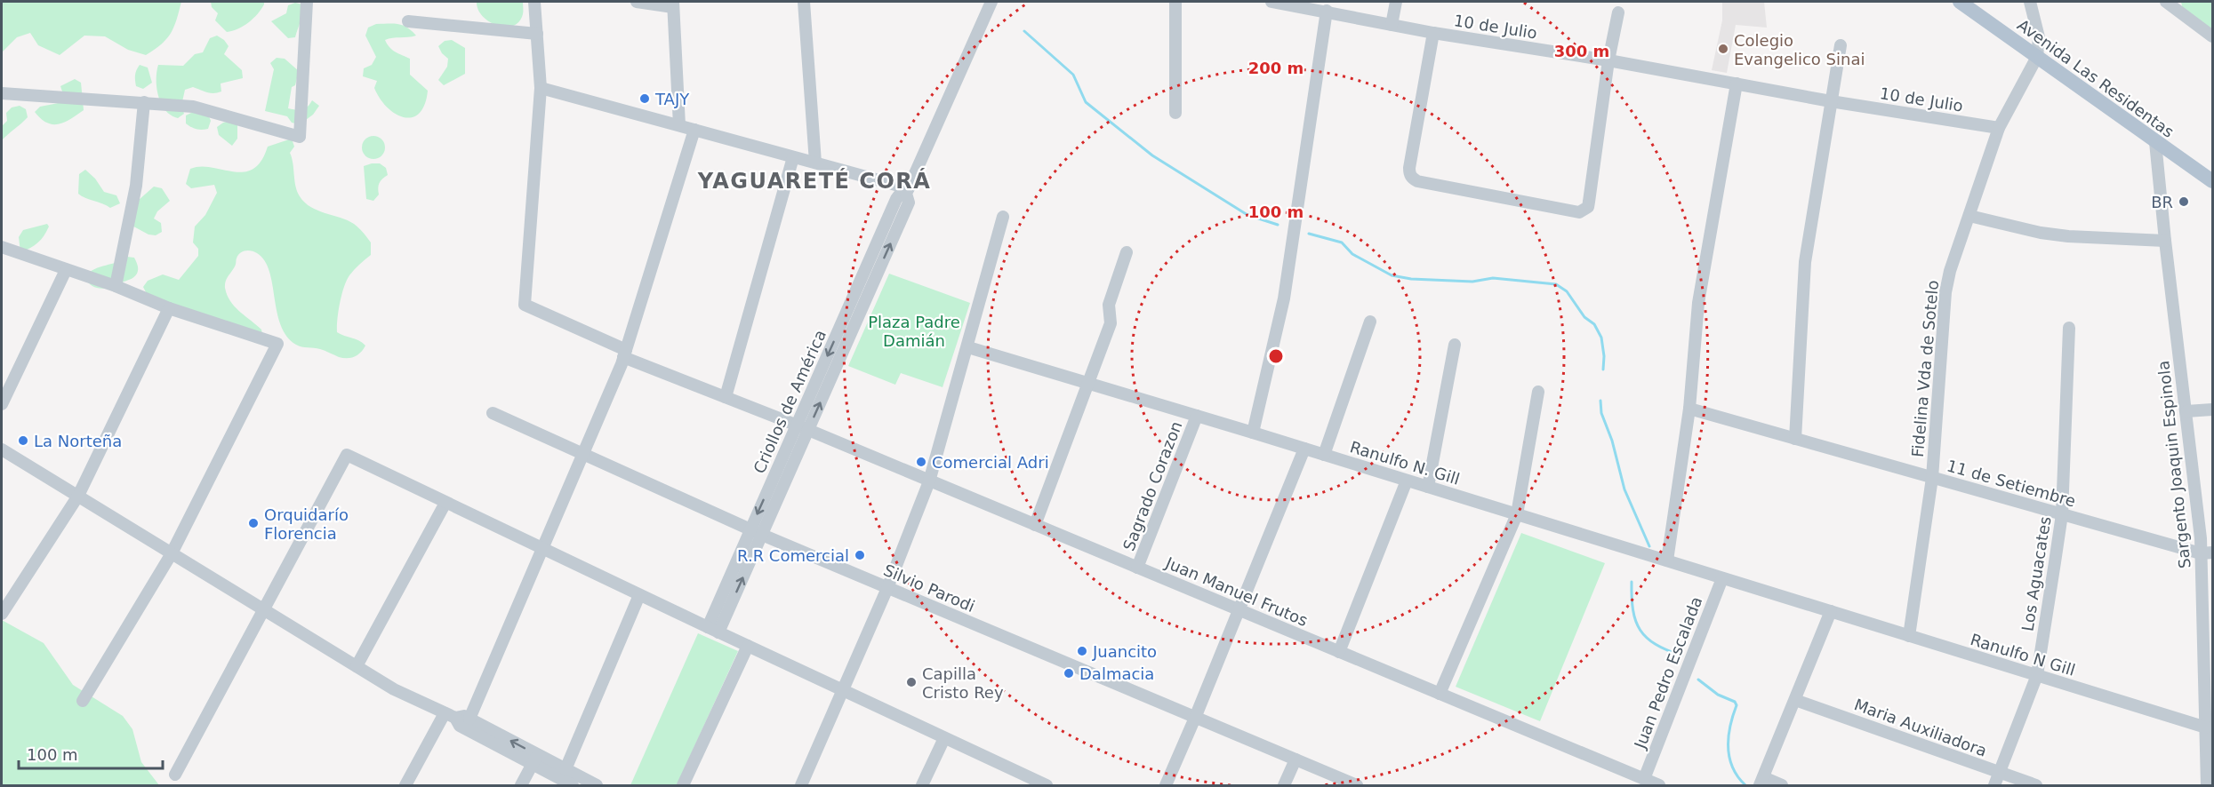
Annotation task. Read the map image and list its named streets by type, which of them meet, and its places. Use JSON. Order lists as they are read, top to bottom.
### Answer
{
  "streets": {
    "main road": ["Avenida Las Residentas"],
    "street": [
      "10 de Julio",
      "Fidelina Vda de Sotelo",
      "Criollos de América",
      "Ranulfo N. Gill",
      "Sargento Joaquin Espinola",
      "11 de Setiembre",
      "Sagrado Corazon",
      "Los Aguacates",
      "Silvio Parodi",
      "Juan Manuel Frutos",
      "Ranulfo N Gill",
      "Juan Pedro Escalada",
      "Maria Auxiliadora"
    ]
  },
  "crossings": [
    ["10 de Julio", "Fidelina Vda de Sotelo"],
    ["Avenida Las Residentas", "Fidelina Vda de Sotelo"],
    ["Avenida Las Residentas", "Sargento Joaquin Espinola"],
    ["Fidelina Vda de Sotelo", "11 de Setiembre"],
    ["Fidelina Vda de Sotelo", "Ranulfo N Gill"],
    ["Criollos de América", "Silvio Parodi"],
    ["Criollos de América", "Juan Manuel Frutos"],
    ["Ranulfo N. Gill", "Sagrado Corazon"],
    ["Ranulfo N. Gill", "Ranulfo N Gill"],
    ["Ranulfo N. Gill", "Juan Pedro Escalada"],
    ["Sargento Joaquin Espinola", "11 de Setiembre"],
    ["Sargento Joaquin Espinola", "Ranulfo N Gill"],
    ["11 de Setiembre", "Los Aguacates"],
    ["Sagrado Corazon", "Juan Manuel Frutos"],
    ["Los Aguacates", "Ranulfo N Gill"],
    ["Los Aguacates", "Maria Auxiliadora"],
    ["Juan Manuel Frutos", "Juan Pedro Escalada"]
  ],
  "districts": ["YAGUARETÉ CORÁ"],
  "parks": ["Plaza Padre Damián"],
  "places": [
    "Colegio Evangelico Sinai",
    "TAJY",
    "BR",
    "La Norteña",
    "Comercial Adri",
    "Orquidarío Florencia",
    "R.R Comercial",
    "Juancito",
    "Dalmacia",
    "Capilla Cristo Rey"
  ],
  "scale_bar": "100 m",
  "rings": ["300 m", "200 m", "100 m"]
}
